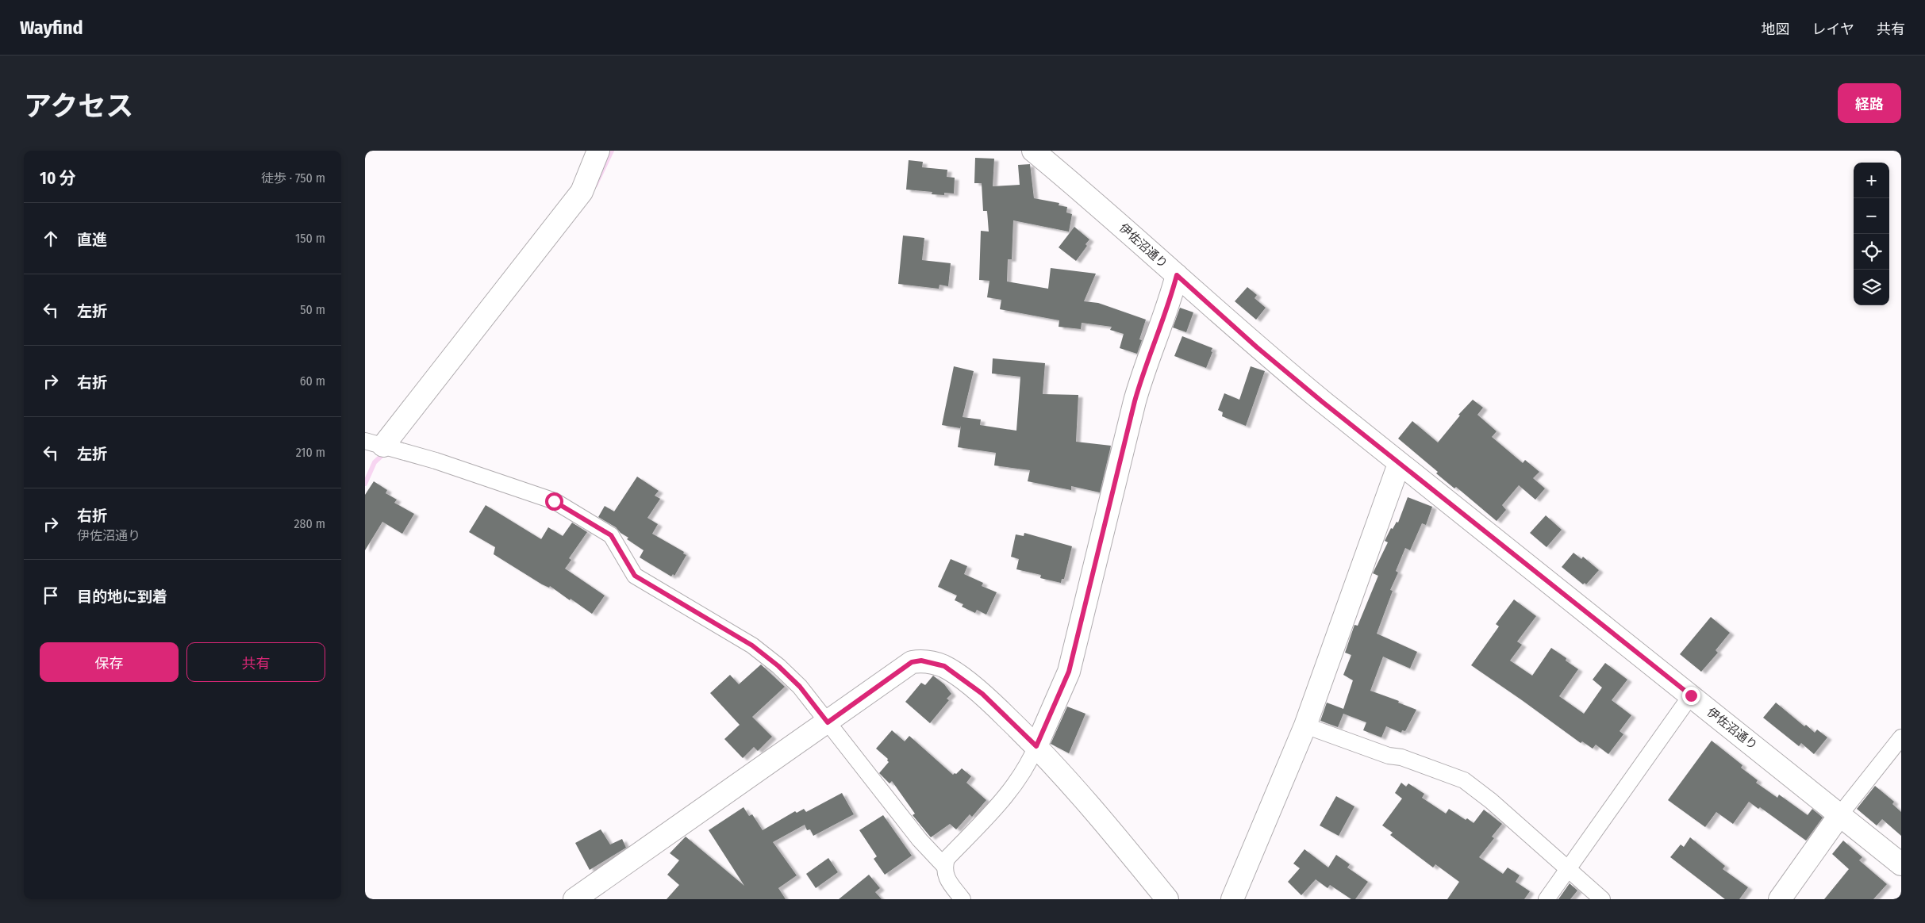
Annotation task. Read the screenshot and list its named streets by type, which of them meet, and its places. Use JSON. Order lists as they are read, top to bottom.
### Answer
{
  "streets": {
    "street": ["伊佐沼通り"]
  },
  "page": {
    "header": "Wayfind",
    "nav": ["地図", "レイヤ", "共有"],
    "title": "アクセス",
    "buttons": [
      "経路",
      ["保存", "共有"]
    ],
    "heading": ["10 分", "徒歩 · 750 m"],
    "map_buttons": ["+", "−"],
    "list": [
      ["直進", "150 m"],
      ["左折", "50 m"],
      ["右折", "60 m"],
      ["左折", "210 m"],
      ["右折", "伊佐沼通り", "280 m"],
      "目的地に到着"
    ]
  }
}
